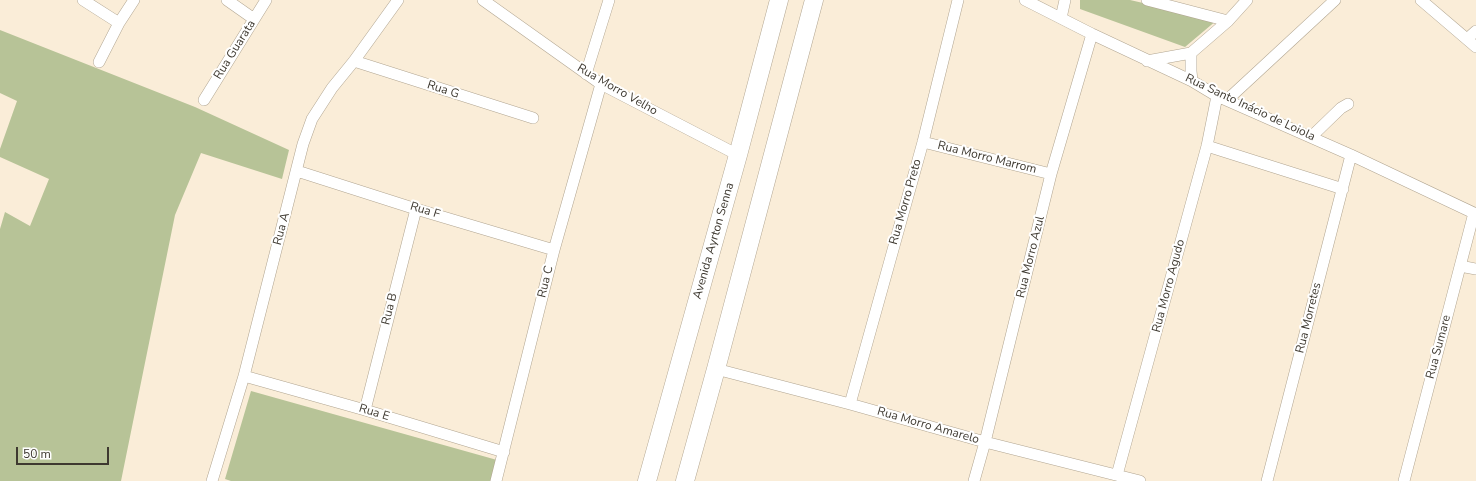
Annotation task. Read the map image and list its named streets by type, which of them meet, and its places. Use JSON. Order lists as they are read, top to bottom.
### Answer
{
  "streets": {
    "main road": ["Avenida Ayrton Senna"],
    "street": [
      "Rua Guarata",
      "Rua G",
      "Rua Morro Velho",
      "Rua Santo Inácio de Loiola",
      "Rua Morro Marrom",
      "Rua Morro Preto",
      "Rua F",
      "Rua A",
      "Rua Morro Azul",
      "Rua C",
      "Rua Morro Agudo",
      "Rua B",
      "Rua Morretes",
      "Rua Sumare",
      "Rua E",
      "Rua Morro Amarelo"
    ]
  },
  "crossings": [
    ["Rua G", "Rua A"],
    ["Rua Morro Velho", "Avenida Ayrton Senna"],
    ["Rua Morro Velho", "Rua C"],
    ["Rua Santo Inácio de Loiola", "Rua Morro Azul"],
    ["Rua Santo Inácio de Loiola", "Rua Morro Agudo"],
    ["Rua Santo Inácio de Loiola", "Rua Morretes"],
    ["Rua Santo Inácio de Loiola", "Rua Sumare"],
    ["Rua Morro Marrom", "Rua Morro Preto"],
    ["Rua Morro Marrom", "Rua Morro Azul"],
    ["Rua Morro Preto", "Rua Morro Amarelo"],
    ["Rua F", "Rua A"],
    ["Rua F", "Rua C"],
    ["Rua F", "Rua B"],
    ["Rua A", "Rua E"],
    ["Rua Morro Azul", "Rua Morro Amarelo"],
    ["Rua C", "Rua E"],
    ["Rua Morro Agudo", "Rua Morro Amarelo"],
    ["Rua B", "Rua E"]
  ],
  "scale_bar": "50 m"
}
